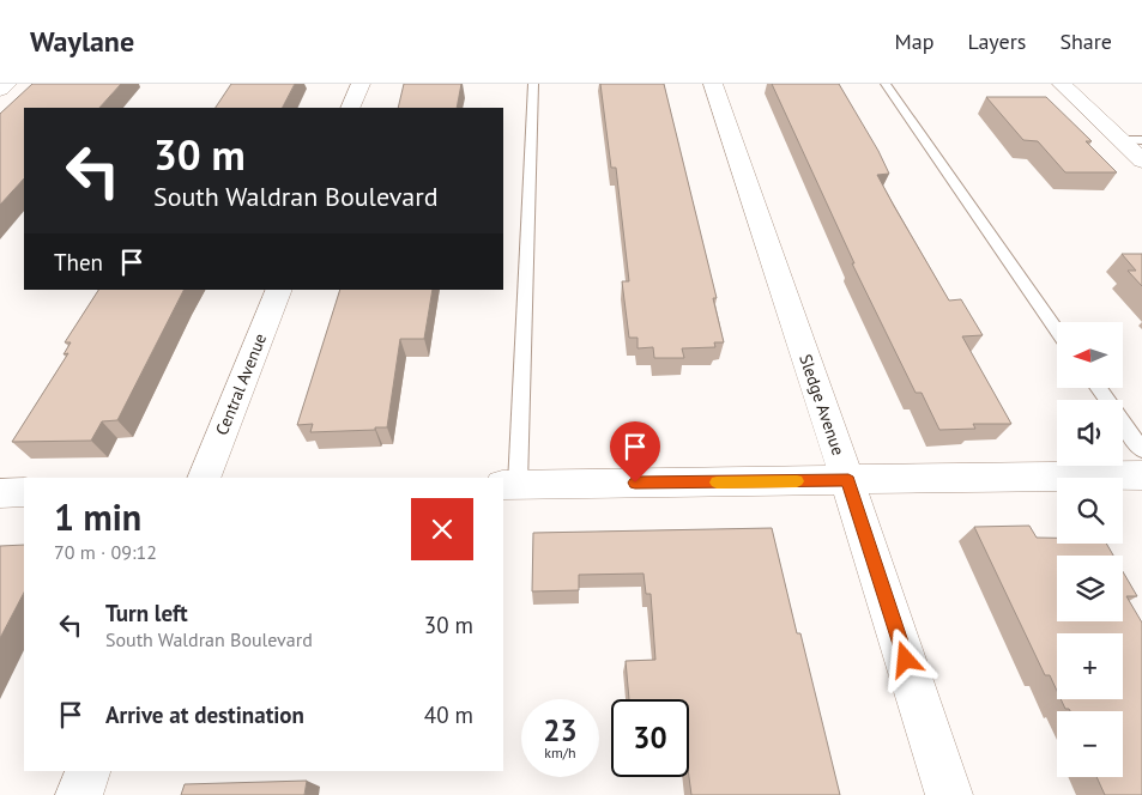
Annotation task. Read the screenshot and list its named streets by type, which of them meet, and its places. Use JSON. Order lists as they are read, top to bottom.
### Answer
{
  "streets": {
    "street": ["Central Avenue", "Sledge Avenue"]
  },
  "north": "left",
  "page": {
    "header": "Waylane",
    "nav": ["Map", "Layers", "Share"],
    "turn": ["30 m", "South Waldran Boulevard"],
    "then": "Then",
    "map_buttons": ["+", "−"],
    "heading": ["1 min", "70 m · 09:12"],
    "list": [
      {
        "name": "Turn left",
        "note": "South Waldran Boulevard",
        "value": "30 m"
      },
      {
        "name": "Arrive at destination",
        "value": "40 m"
      }
    ],
    "speed": "23 km/h",
    "limit": "30"
  }
}
